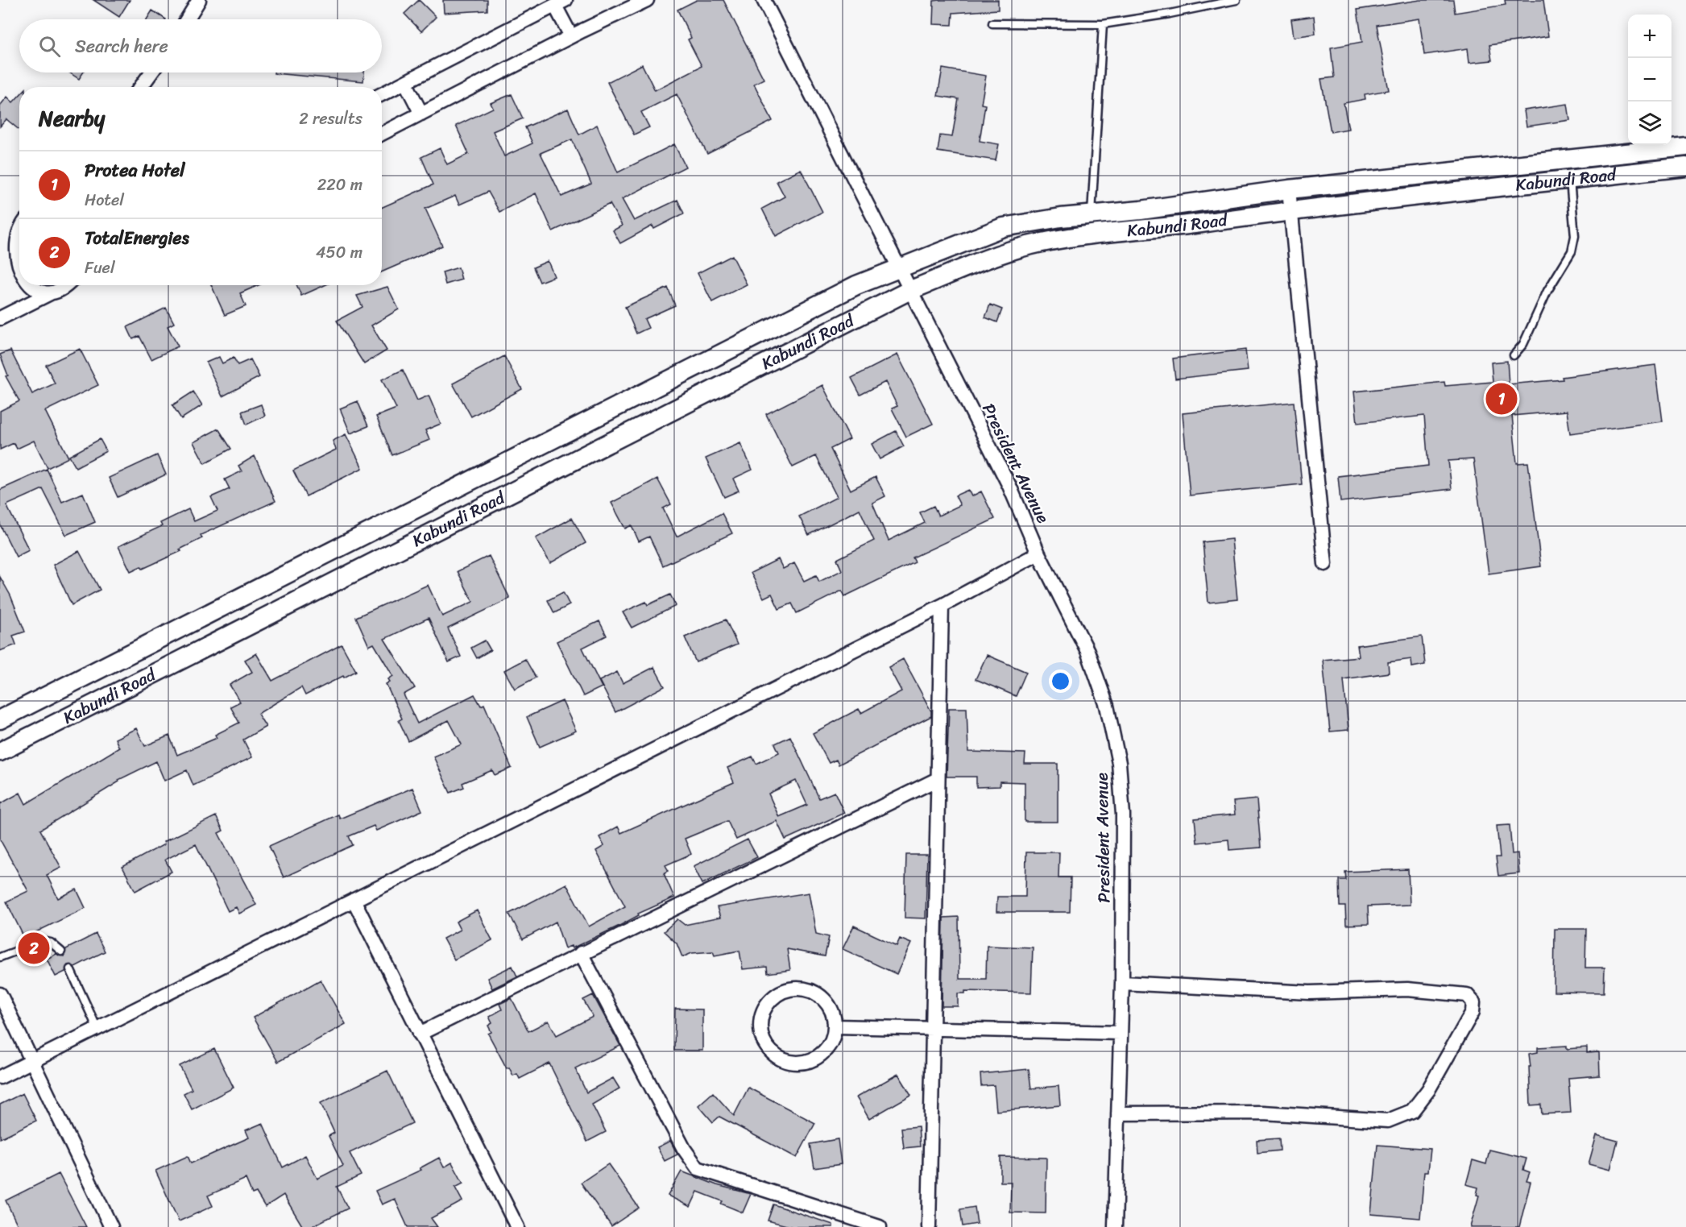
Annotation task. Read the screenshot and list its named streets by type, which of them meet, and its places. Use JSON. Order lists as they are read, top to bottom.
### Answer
{
  "streets": {
    "street": ["Kabundi Road", "President Avenue"]
  },
  "crossings": [
    ["Kabundi Road", "President Avenue"]
  ],
  "page": {
    "map_buttons": ["+", "−"],
    "search": "Search here",
    "heading": ["Nearby", "2 results"],
    "list": [
      {
        "mark": "1",
        "name": "Protea Hotel",
        "note": "Hotel",
        "value": "220 m"
      },
      {
        "mark": "2",
        "name": "TotalEnergies",
        "note": "Fuel",
        "value": "450 m"
      }
    ],
    "pins": ["1", "2"]
  }
}
